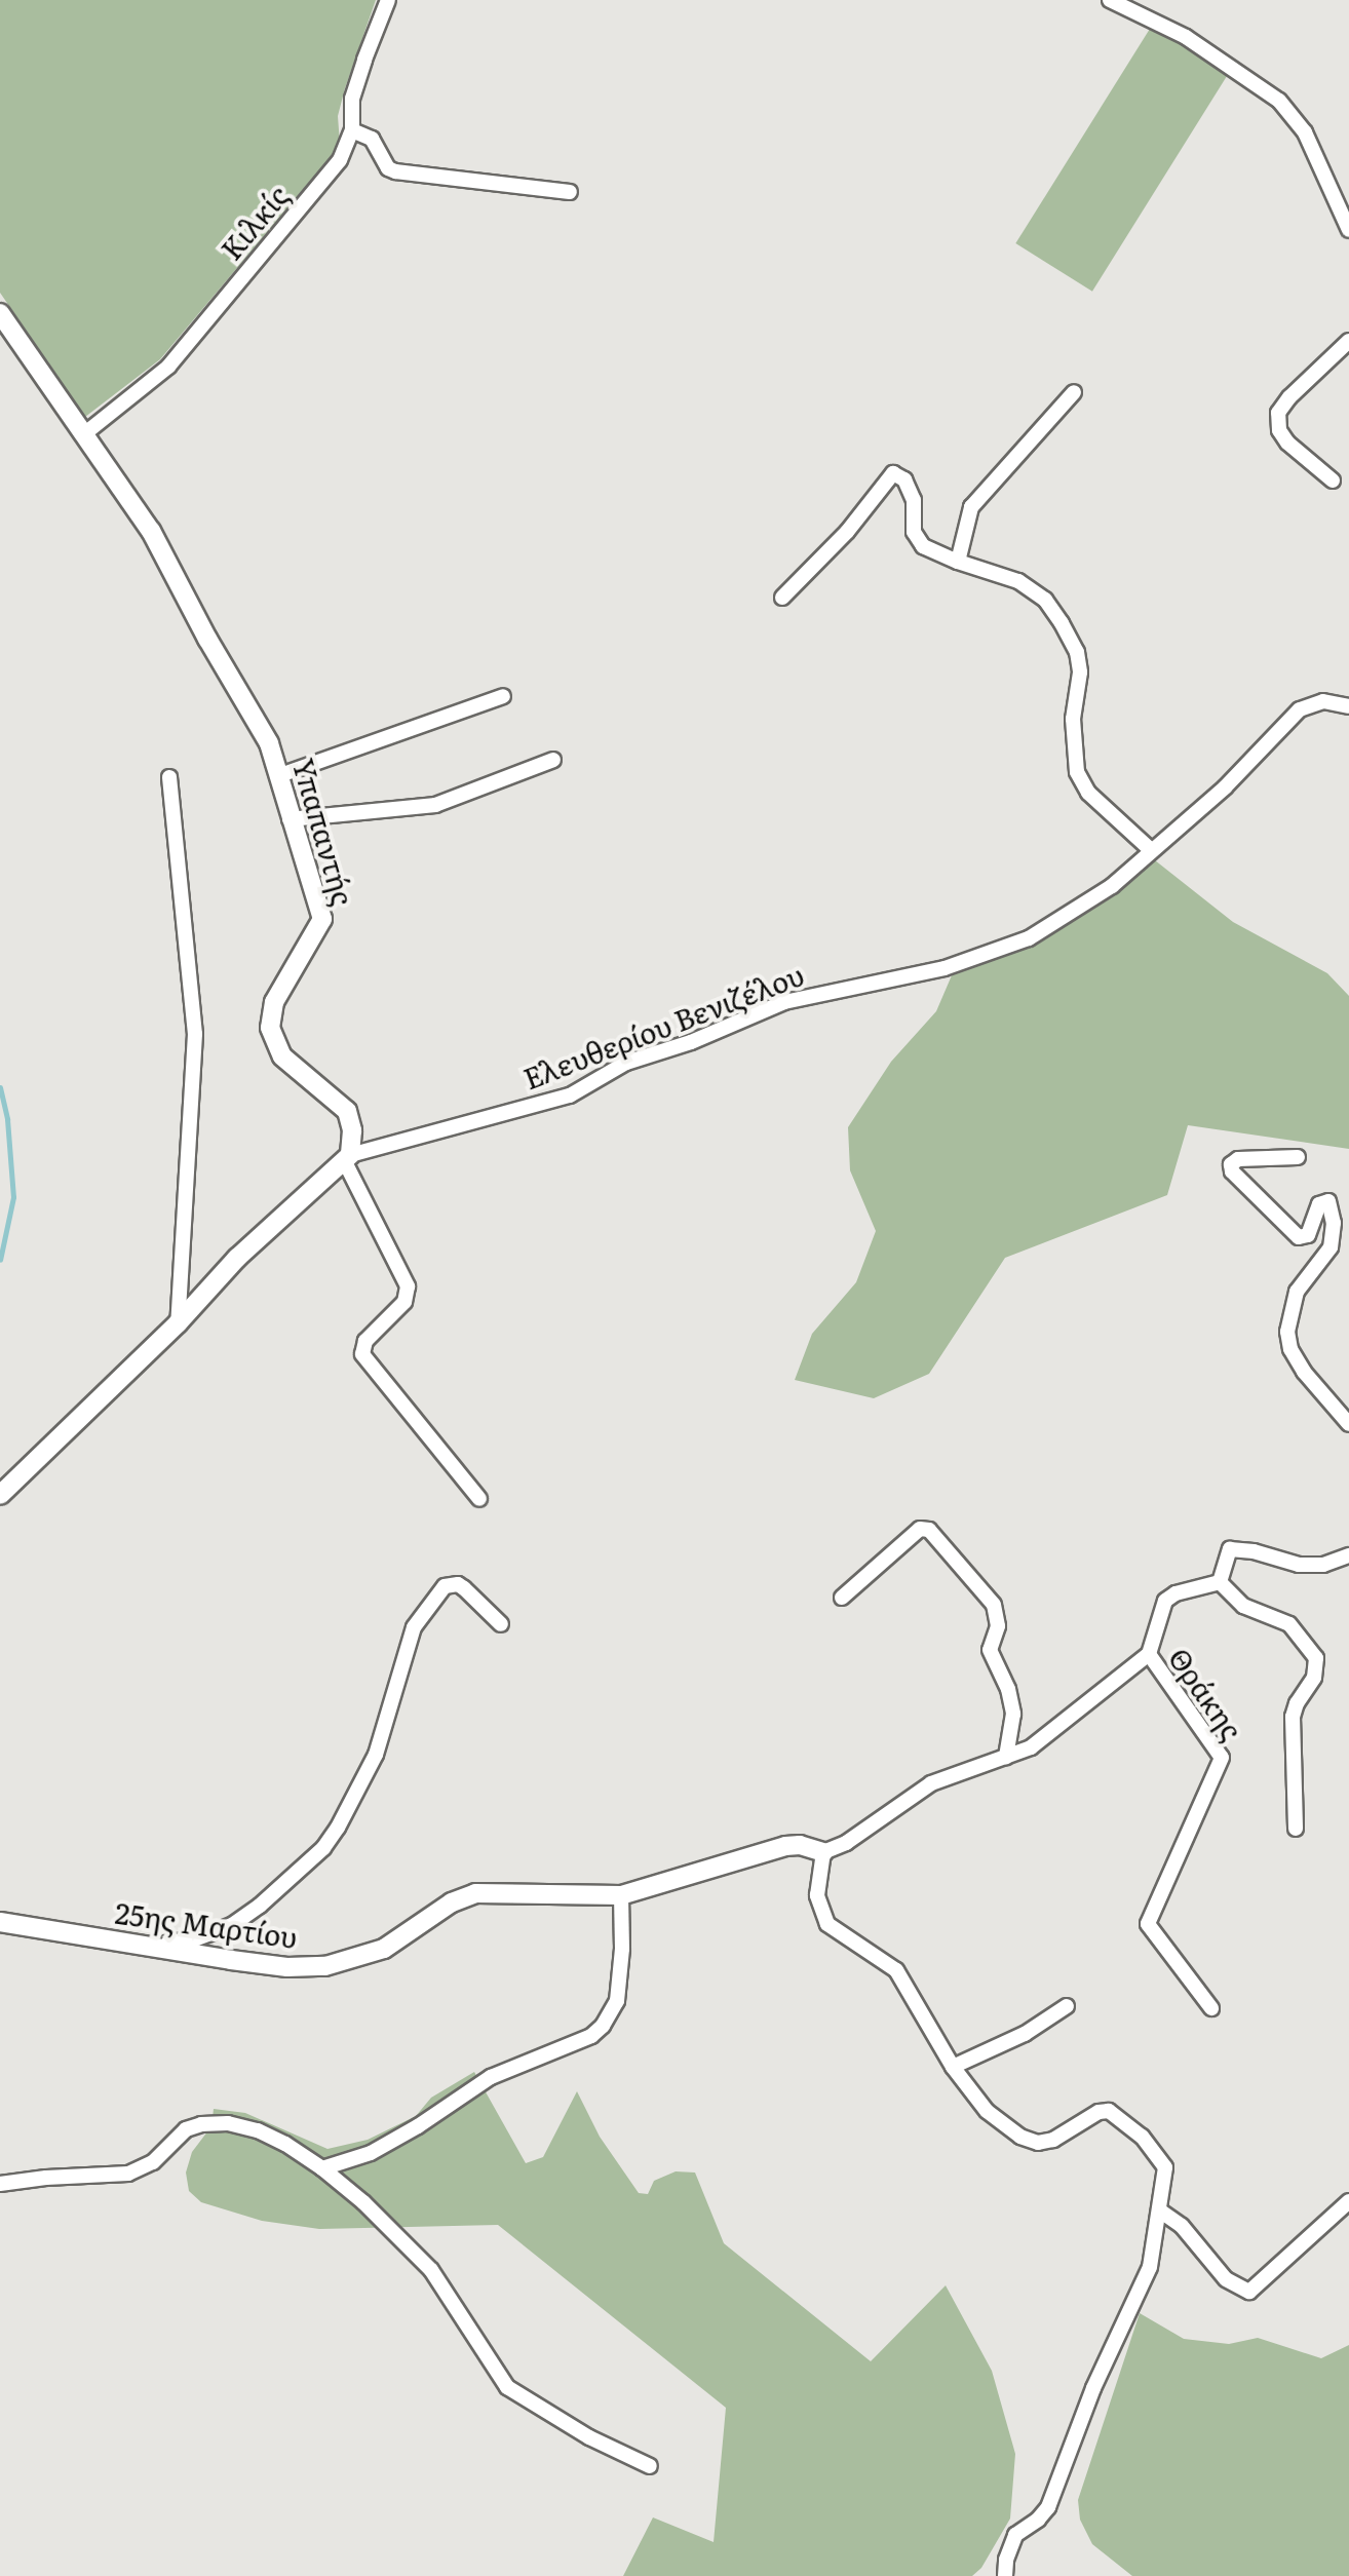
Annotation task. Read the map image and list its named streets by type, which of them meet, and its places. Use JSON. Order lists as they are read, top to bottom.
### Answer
{
  "streets": {
    "street": [
      "Κιλκίς",
      "Υπαπαντής",
      "Ελευθερίου Βενιζέλου",
      "Θράκης",
      "25ης Μαρτίου"
    ]
  },
  "crossings": [
    ["Κιλκίς", "Υπαπαντής"],
    ["Υπαπαντής", "Ελευθερίου Βενιζέλου"],
    ["Θράκης", "25ης Μαρτίου"]
  ]
}
